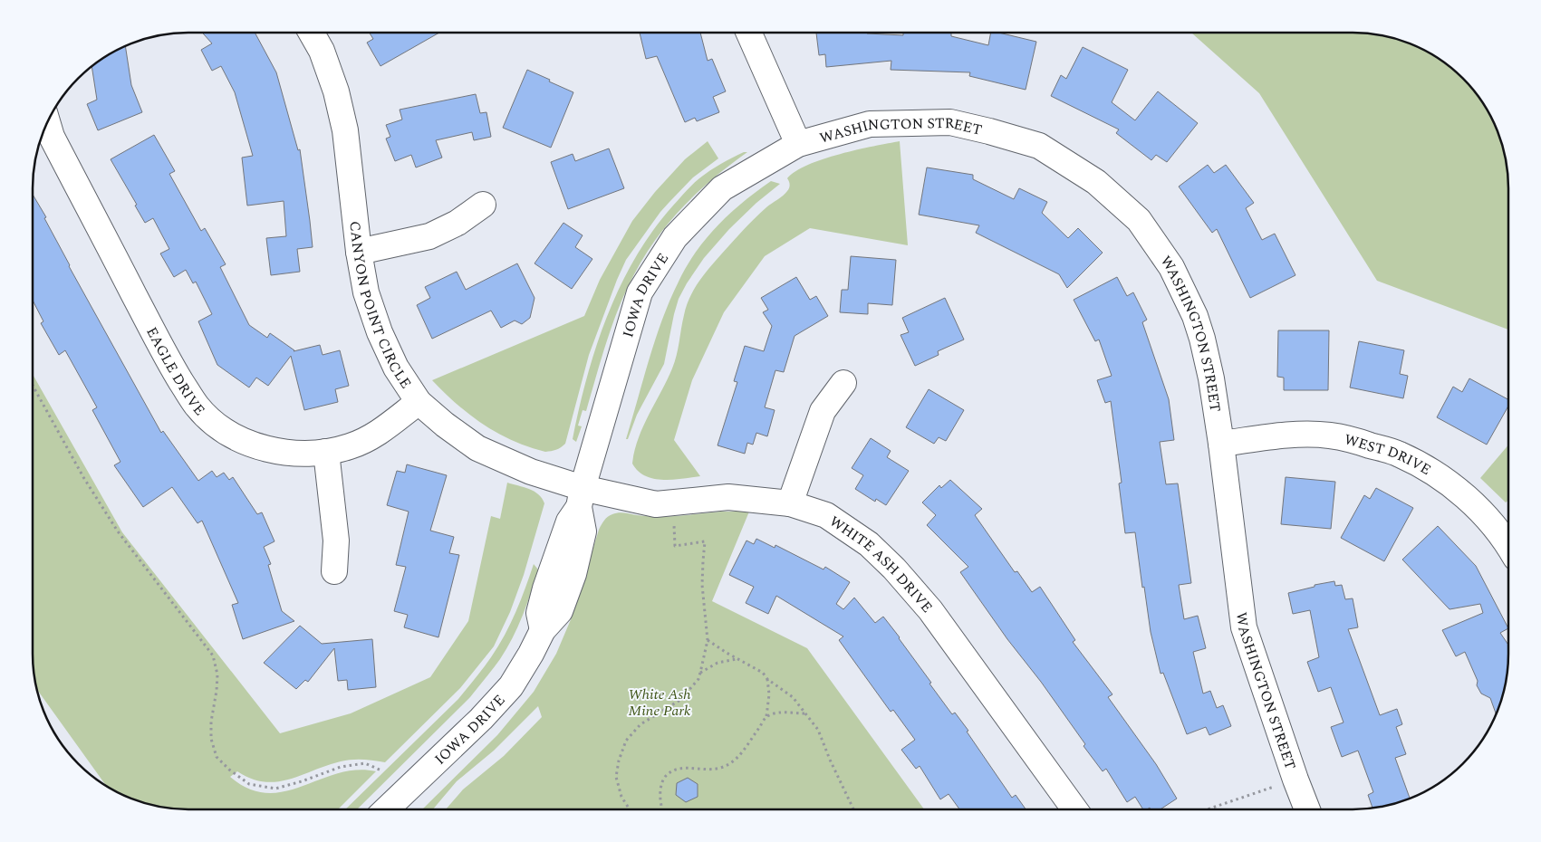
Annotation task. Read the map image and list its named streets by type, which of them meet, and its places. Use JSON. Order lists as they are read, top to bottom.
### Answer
{
  "streets": {
    "street": [
      "WASHINGTON STREET",
      "IOWA DRIVE",
      "CANYON POINT CIRCLE",
      "EAGLE DRIVE",
      "WEST DRIVE",
      "WHITE ASH DRIVE"
    ]
  },
  "crossings": [
    ["WASHINGTON STREET", "IOWA DRIVE"],
    ["WASHINGTON STREET", "WEST DRIVE"],
    ["IOWA DRIVE", "CANYON POINT CIRCLE"],
    ["IOWA DRIVE", "WHITE ASH DRIVE"],
    ["CANYON POINT CIRCLE", "EAGLE DRIVE"],
    ["CANYON POINT CIRCLE", "WHITE ASH DRIVE"]
  ],
  "parks": ["White Ash Mine Park"]
}
